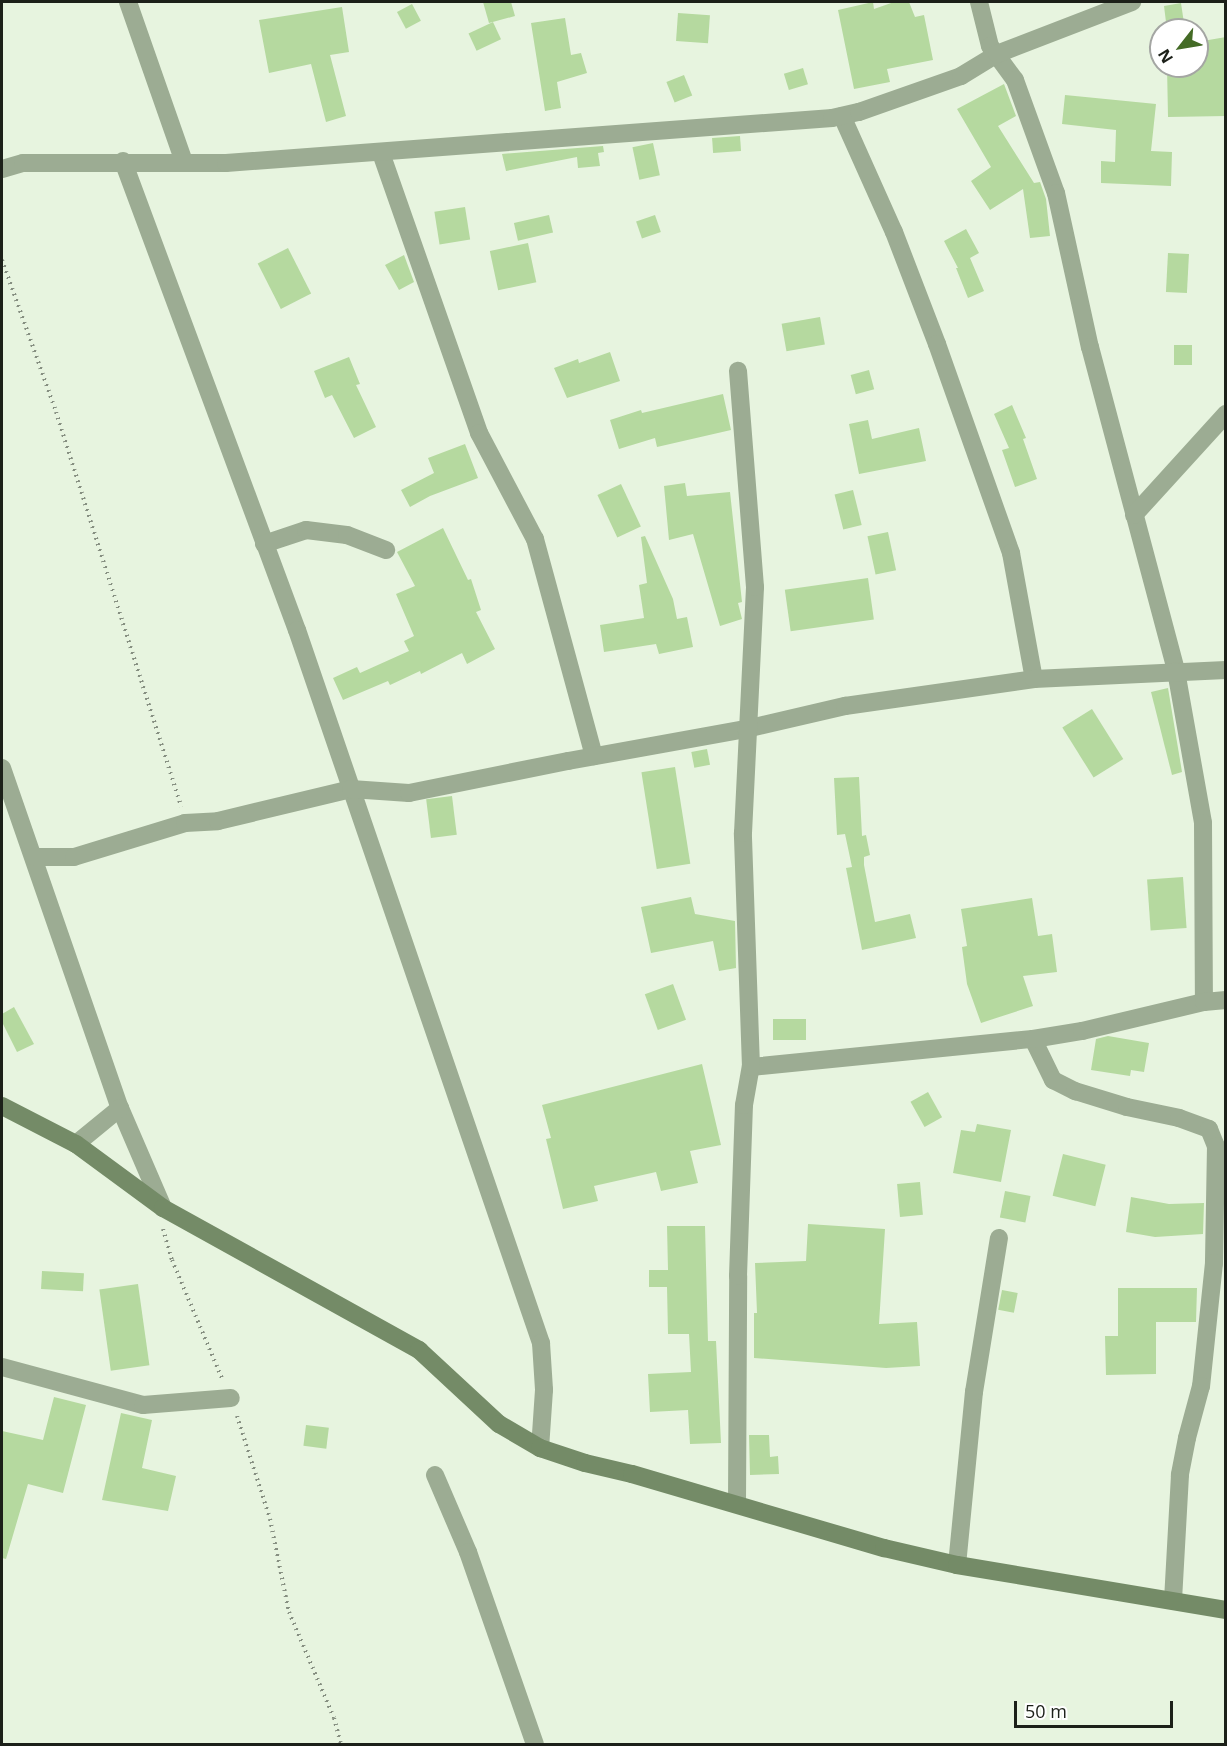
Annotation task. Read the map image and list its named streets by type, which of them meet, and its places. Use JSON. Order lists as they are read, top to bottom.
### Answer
{
  "scale_bar": "50 m",
  "north": "bottom left"
}
